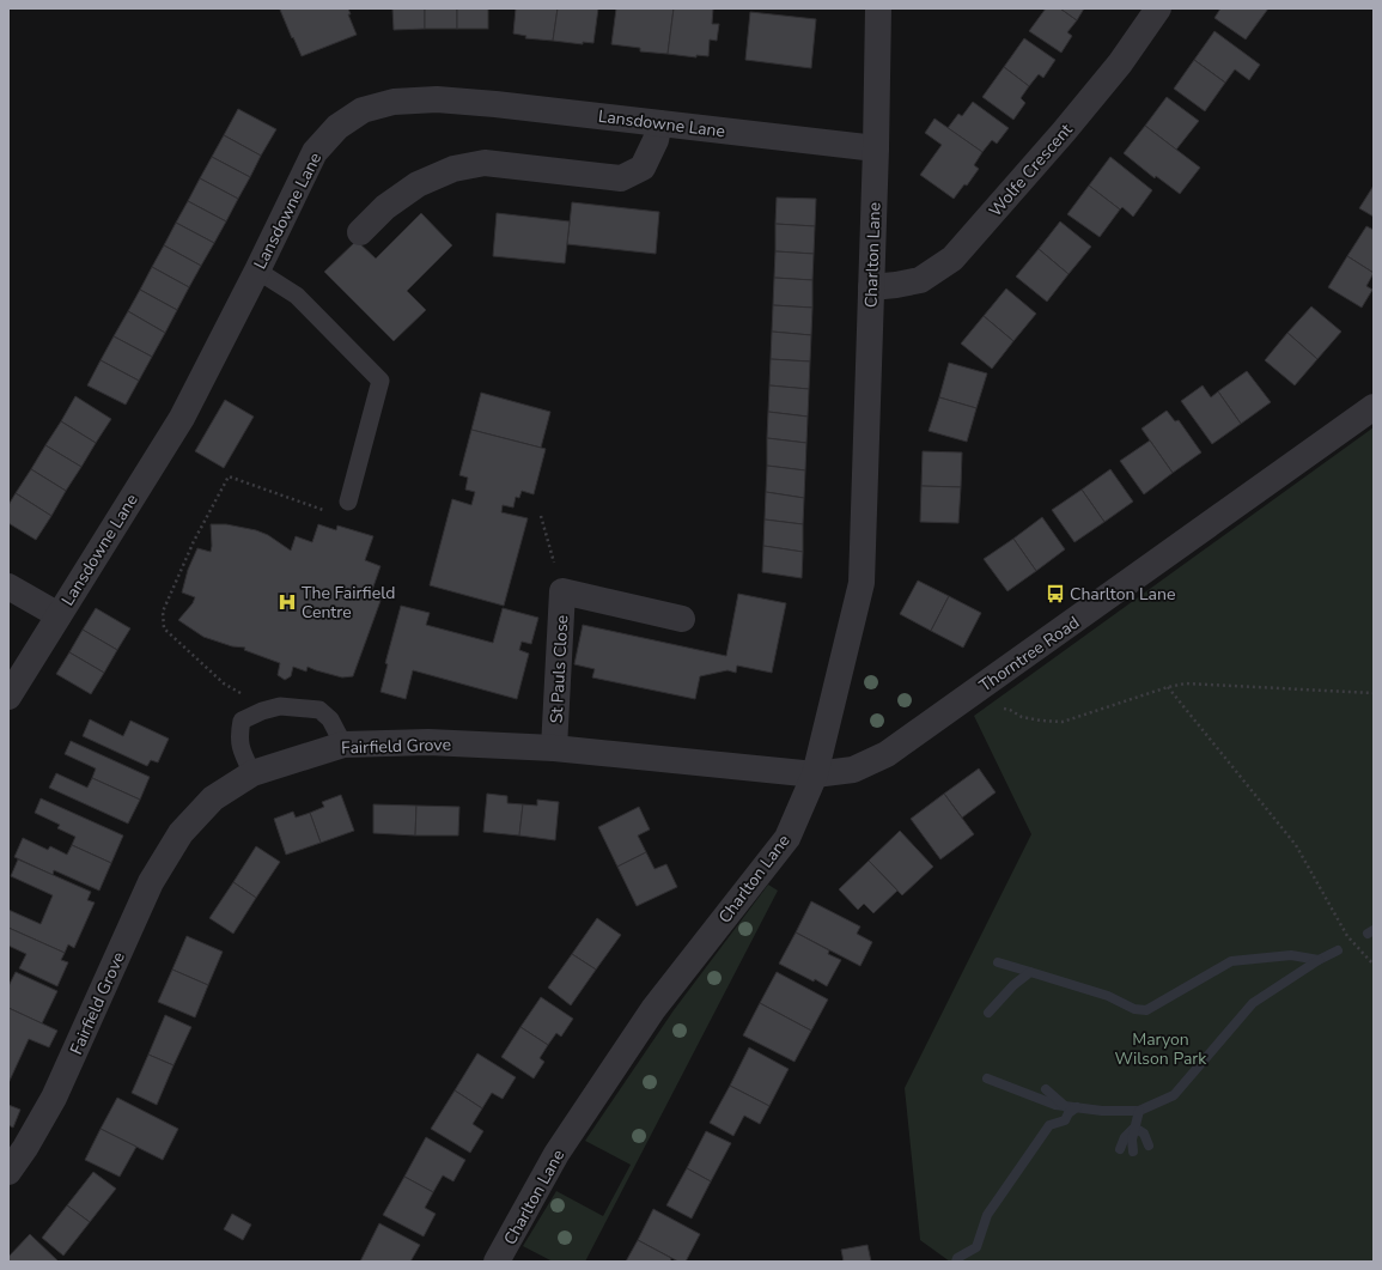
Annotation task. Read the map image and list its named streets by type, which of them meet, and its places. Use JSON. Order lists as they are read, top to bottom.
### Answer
{
  "streets": {
    "street": [
      "Lansdowne Lane",
      "Wolfe Crescent",
      "Charlton Lane",
      "Thorntree Road",
      "St Pauls Close",
      "Fairfield Grove"
    ]
  },
  "crossings": [
    ["Lansdowne Lane", "Charlton Lane"],
    ["Wolfe Crescent", "Charlton Lane"],
    ["Charlton Lane", "Thorntree Road"],
    ["Charlton Lane", "Fairfield Grove"],
    ["Thorntree Road", "Fairfield Grove"],
    ["St Pauls Close", "Fairfield Grove"]
  ],
  "parks": ["Maryon Wilson Park"],
  "places": {
    "bus stop": ["Charlton Lane"],
    "hospital": ["The Fairfield Centre"]
  }
}
